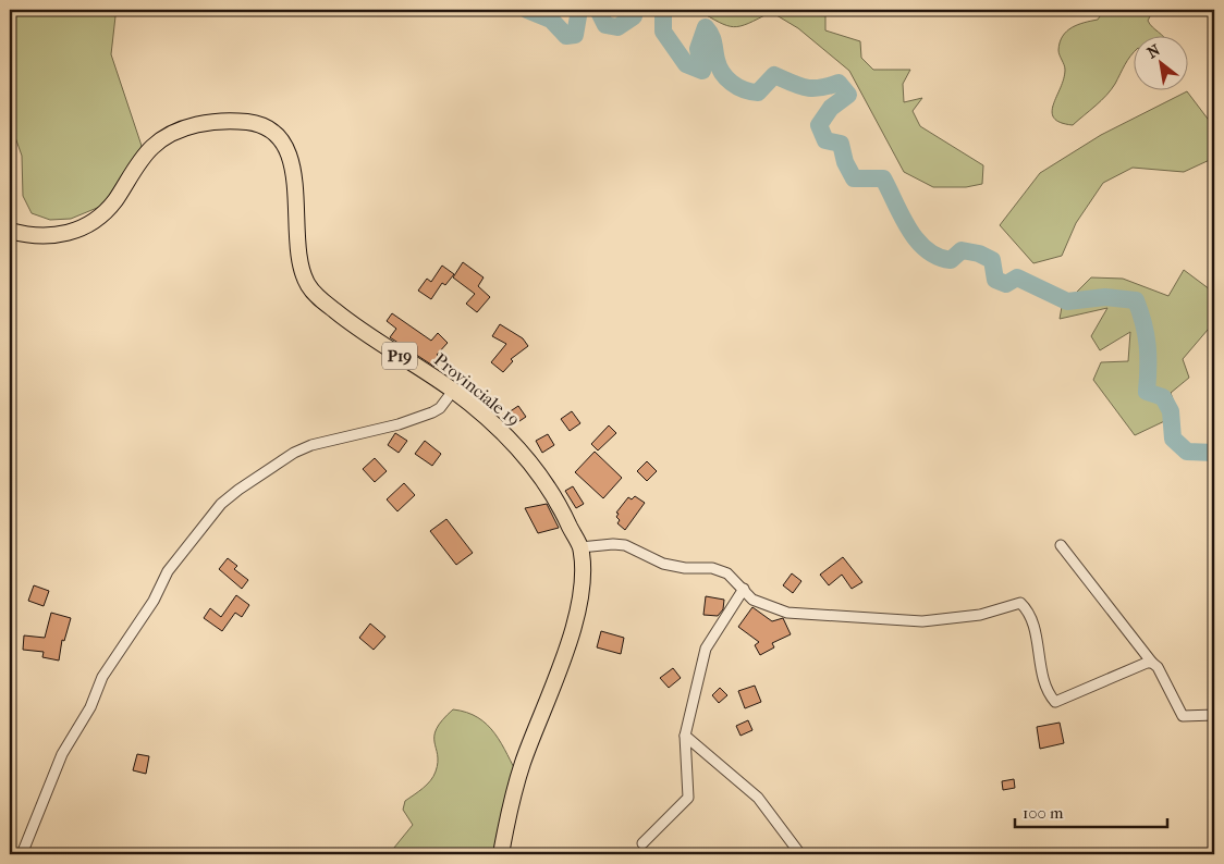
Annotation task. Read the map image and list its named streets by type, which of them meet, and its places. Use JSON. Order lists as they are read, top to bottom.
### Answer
{
  "streets": {
    "main road": ["P19", "Provinciale 19"]
  },
  "scale_bar": "100 m",
  "north": "top left"
}
